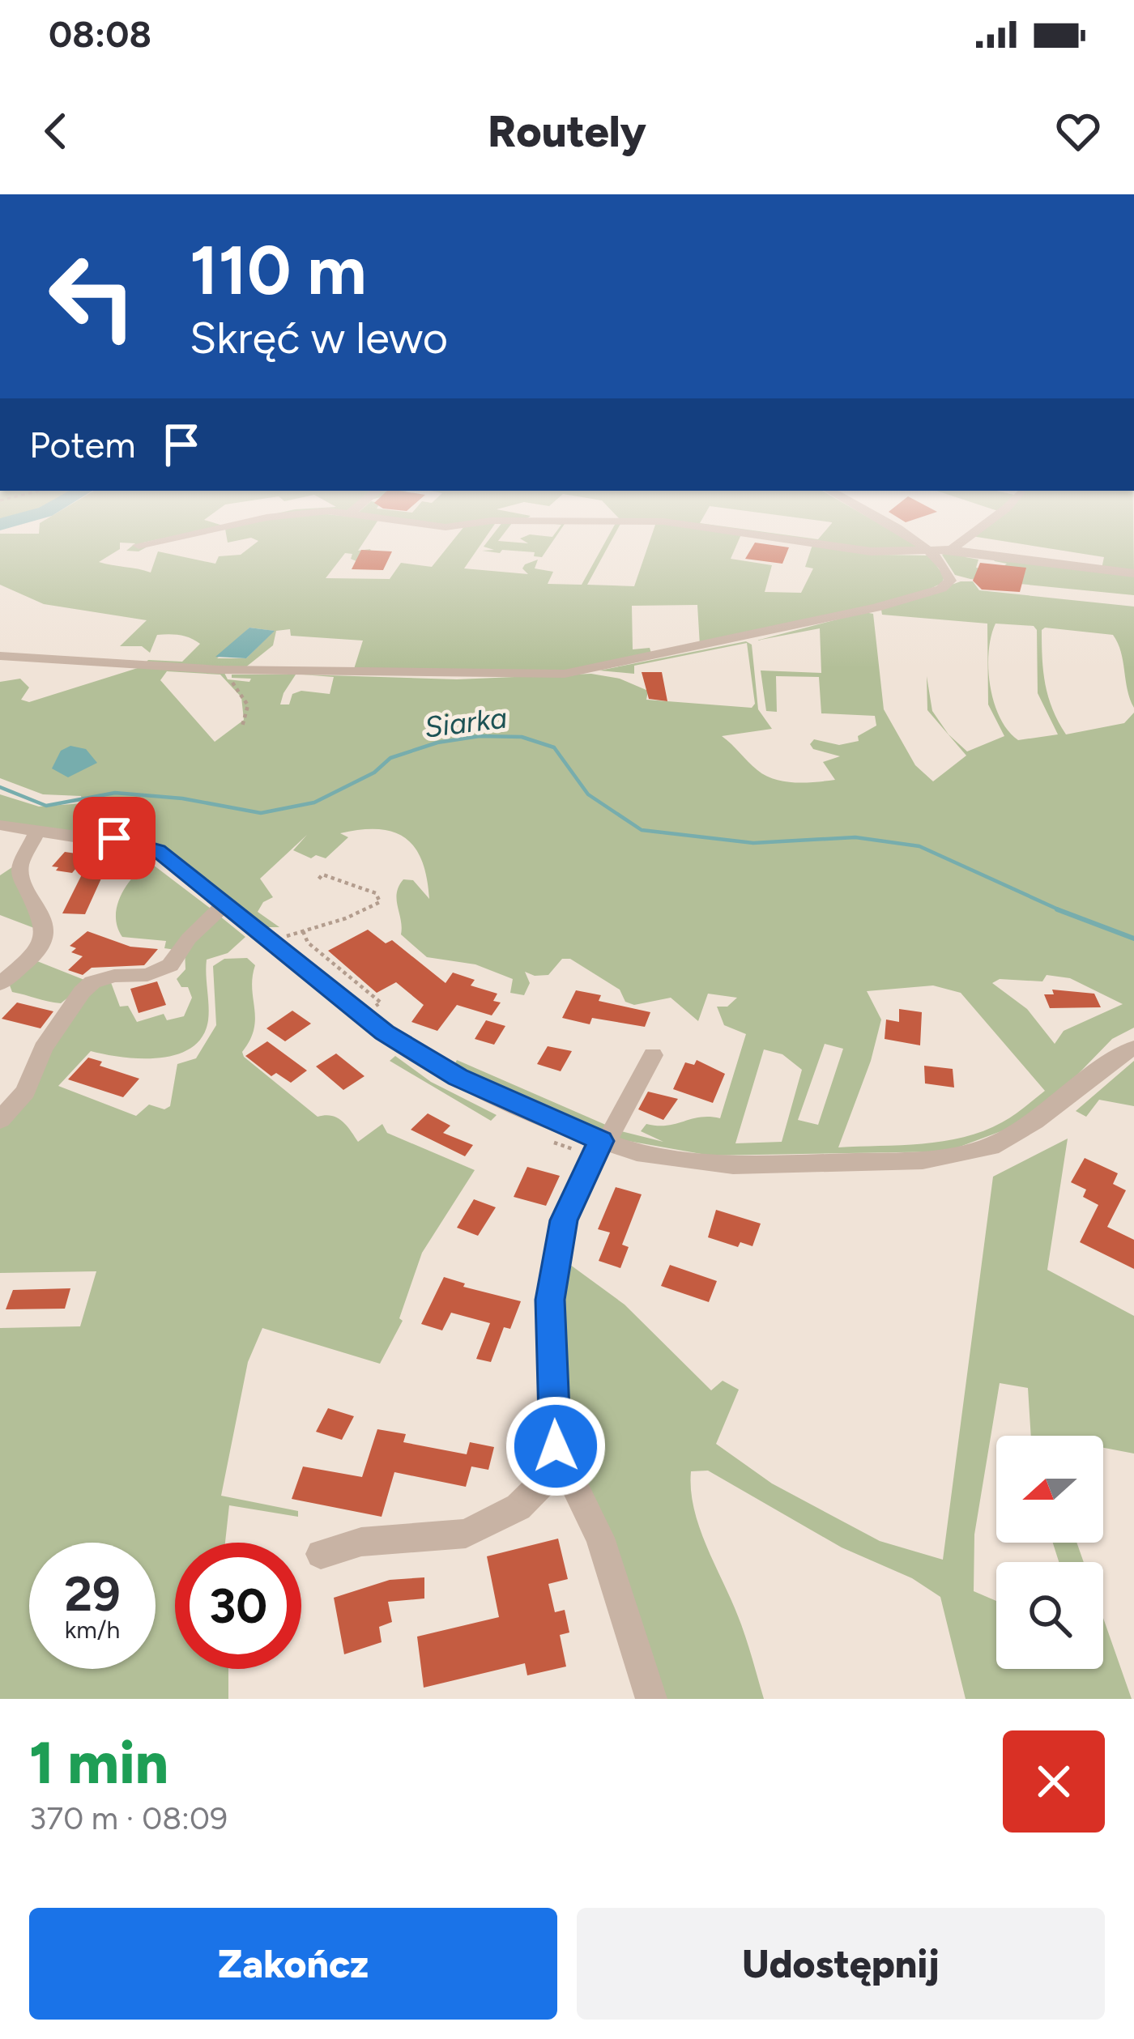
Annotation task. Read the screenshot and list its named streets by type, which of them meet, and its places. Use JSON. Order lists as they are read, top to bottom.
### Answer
{
  "water": ["Siarka"],
  "north": "left",
  "page": {
    "status": "08:08",
    "header": "Routely",
    "turn": ["110 m", "Skręć w lewo"],
    "then": "Potem",
    "speed": "29 km/h",
    "limit": "30",
    "heading": ["1 min", "370 m · 08:09"],
    "buttons": ["Zakończ", "Udostępnij"]
  }
}
